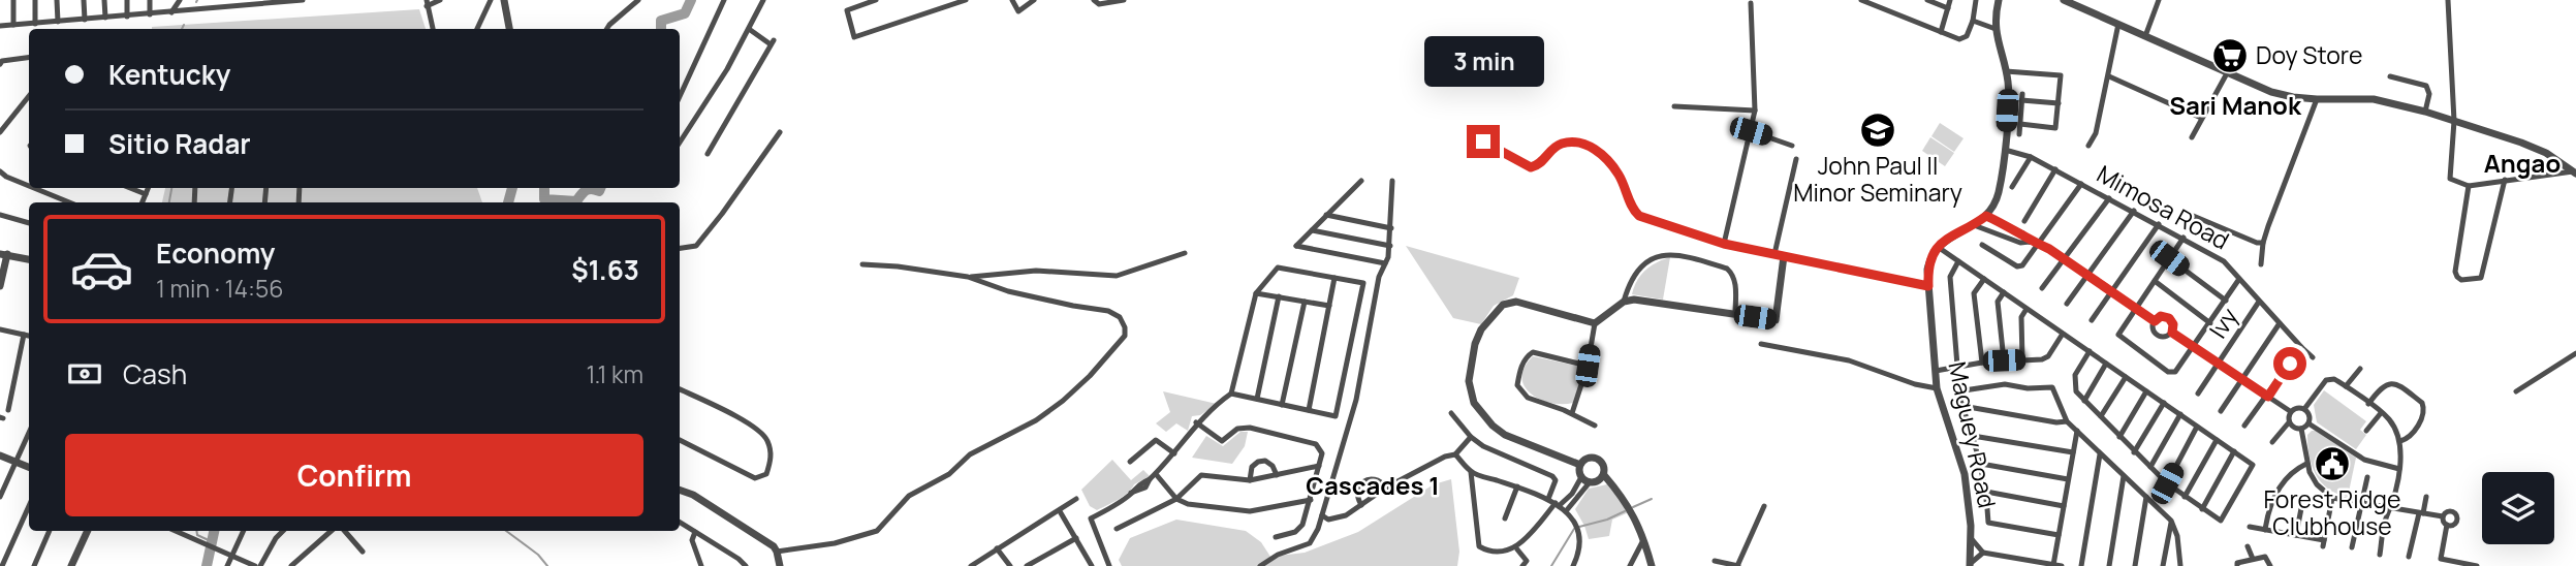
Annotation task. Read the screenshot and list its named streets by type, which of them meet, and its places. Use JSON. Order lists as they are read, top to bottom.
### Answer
{
  "streets": {
    "street": ["Mimosa Road", "Ivy", "Maguey Road"]
  },
  "crossings": [
    ["Mimosa Road", "Ivy"]
  ],
  "districts": ["Sari Manok", "Angao", "Cascades 1"],
  "places": {
    "supermarket": ["Doy Store"],
    "school or university": ["John Paul II Minor Seminary"],
    "public building": ["Forest Ridge Clubhouse"]
  },
  "page": {
    "banner": ["Kentucky", "Sitio Radar"],
    "bubble": "3 min",
    "list": [
      {
        "name": "Economy",
        "note": "1 min · 14:56",
        "value": "$1.63"
      }
    ],
    "pay": ["Cash", "1.1 km"],
    "buttons": "Confirm"
  }
}
